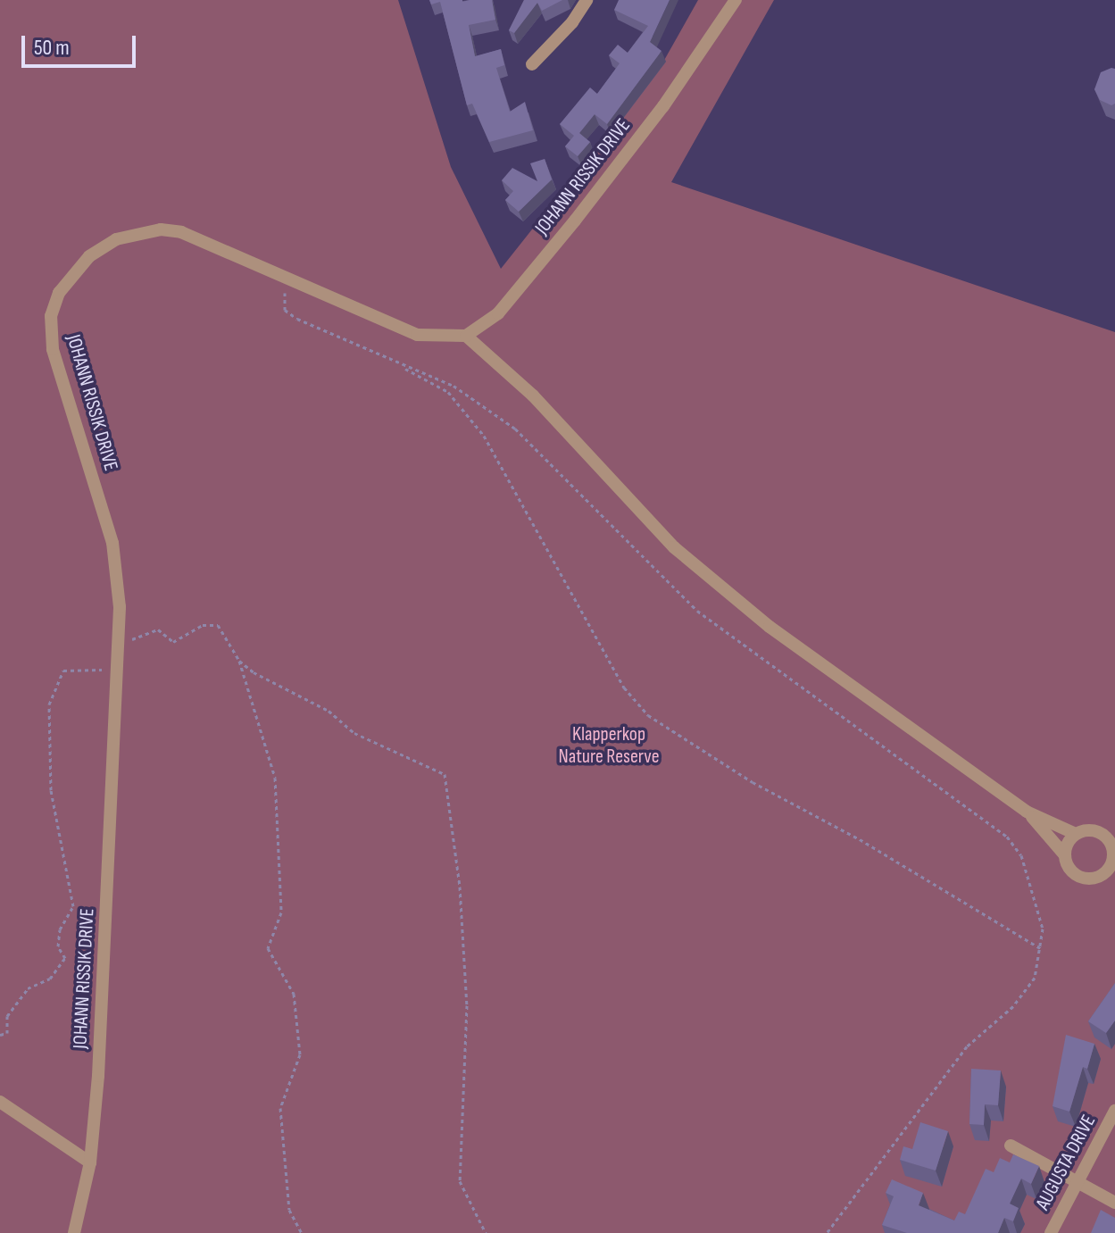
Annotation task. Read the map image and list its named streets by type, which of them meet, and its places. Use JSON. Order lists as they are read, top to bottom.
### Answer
{
  "streets": {
    "street": ["JOHANN RISSIK DRIVE", "AUGUSTA DRIVE"]
  },
  "parks": ["Klapperkop Nature Reserve"],
  "scale_bar": "50 m"
}
